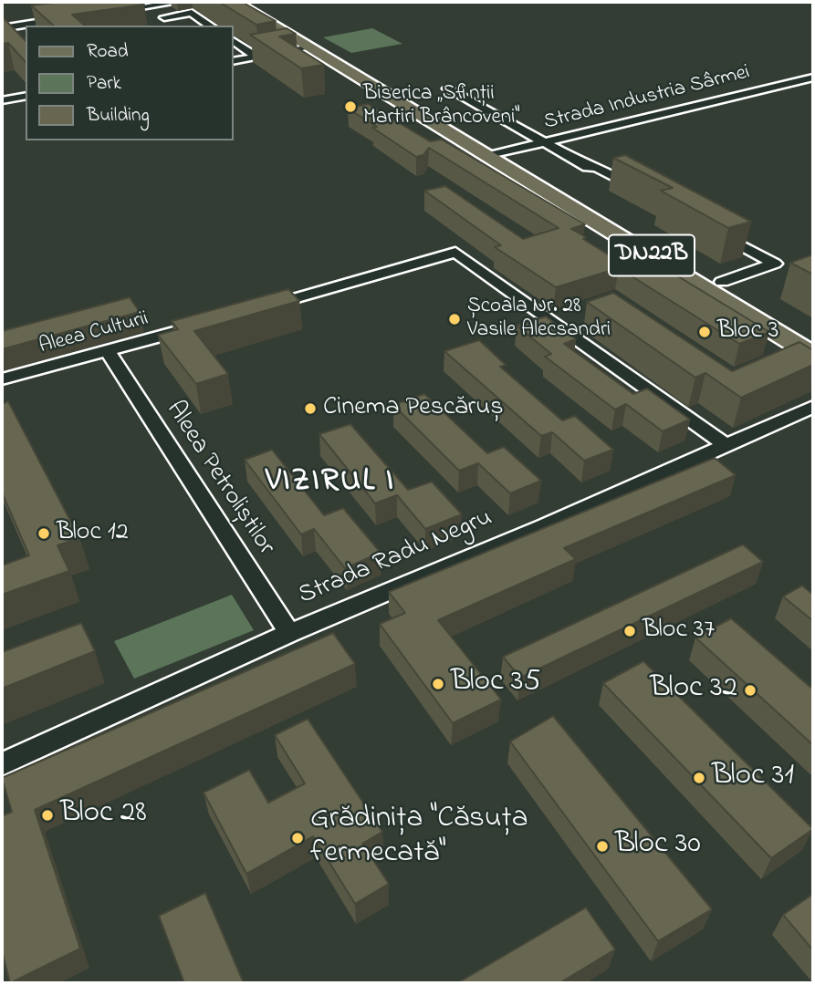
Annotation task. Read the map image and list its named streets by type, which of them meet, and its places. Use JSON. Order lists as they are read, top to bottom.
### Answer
{
  "streets": {
    "main road": ["DN22B"],
    "street": [
      "Strada Industria Sârmei",
      "Aleea Culturii",
      "Aleea Petroliștilor",
      "Strada Radu Negru"
    ]
  },
  "crossings": [
    ["Strada Industria Sârmei", "DN22B"],
    ["Aleea Culturii", "Aleea Petroliștilor"],
    ["Aleea Petroliștilor", "Strada Radu Negru"]
  ],
  "districts": ["VIZIRUL I"],
  "places": [
    "Biserica „Sfinții Martiri Brâncoveni\"",
    "Școala Nr. 28 Vasile Alecsandri",
    "Bloc 3",
    "Cinema Pescăruș",
    "Bloc 12",
    "Bloc 37",
    "Bloc 35",
    "Bloc 32",
    "Bloc 31",
    "Bloc 28",
    "Grădinița \"Căsuța fermecată\"",
    "Bloc 30"
  ],
  "legend": ["Road", "Park", "Building"]
}
